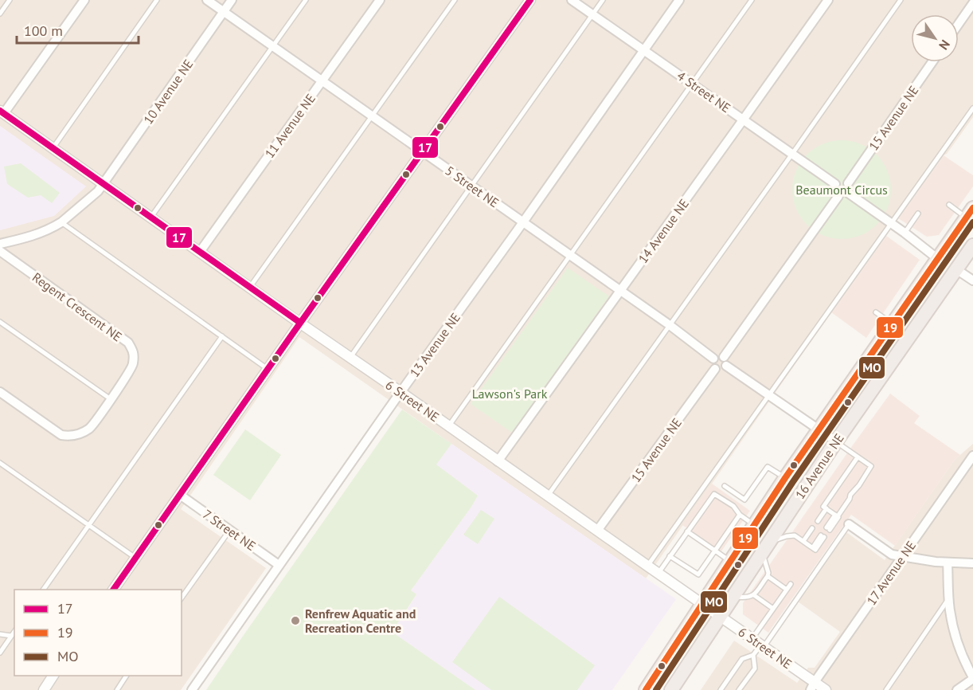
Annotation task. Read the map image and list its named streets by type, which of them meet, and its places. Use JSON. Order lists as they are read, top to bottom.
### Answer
{
  "streets": {
    "highway": ["16 Avenue NE"],
    "street": [
      "10 Avenue NE",
      "4 Street NE",
      "15 Avenue NE",
      "11 Avenue NE",
      "5 Street NE",
      "14 Avenue NE",
      "Regent Crescent NE",
      "13 Avenue NE",
      "6 Street NE",
      "7 Street NE",
      "17 Avenue NE"
    ]
  },
  "crossings": [
    ["10 Avenue NE", "5 Street NE"],
    ["10 Avenue NE", "6 Street NE"],
    ["4 Street NE", "15 Avenue NE"],
    ["4 Street NE", "14 Avenue NE"],
    ["4 Street NE", "13 Avenue NE"],
    ["15 Avenue NE", "5 Street NE"],
    ["15 Avenue NE", "6 Street NE"],
    ["11 Avenue NE", "5 Street NE"],
    ["11 Avenue NE", "6 Street NE"],
    ["5 Street NE", "14 Avenue NE"],
    ["5 Street NE", "13 Avenue NE"],
    ["14 Avenue NE", "6 Street NE"],
    ["13 Avenue NE", "6 Street NE"],
    ["13 Avenue NE", "7 Street NE"],
    ["6 Street NE", "16 Avenue NE"],
    ["6 Street NE", "17 Avenue NE"]
  ],
  "parks": ["Beaumont Circus", "Lawson's Park"],
  "places": ["Renfrew Aquatic and Recreation Centre"],
  "lines": ["transit line 17", "transit line 19", "transit line MO"],
  "legend": ["17", "19", "MO"],
  "scale_bar": "100 m",
  "north": "bottom right"
}
